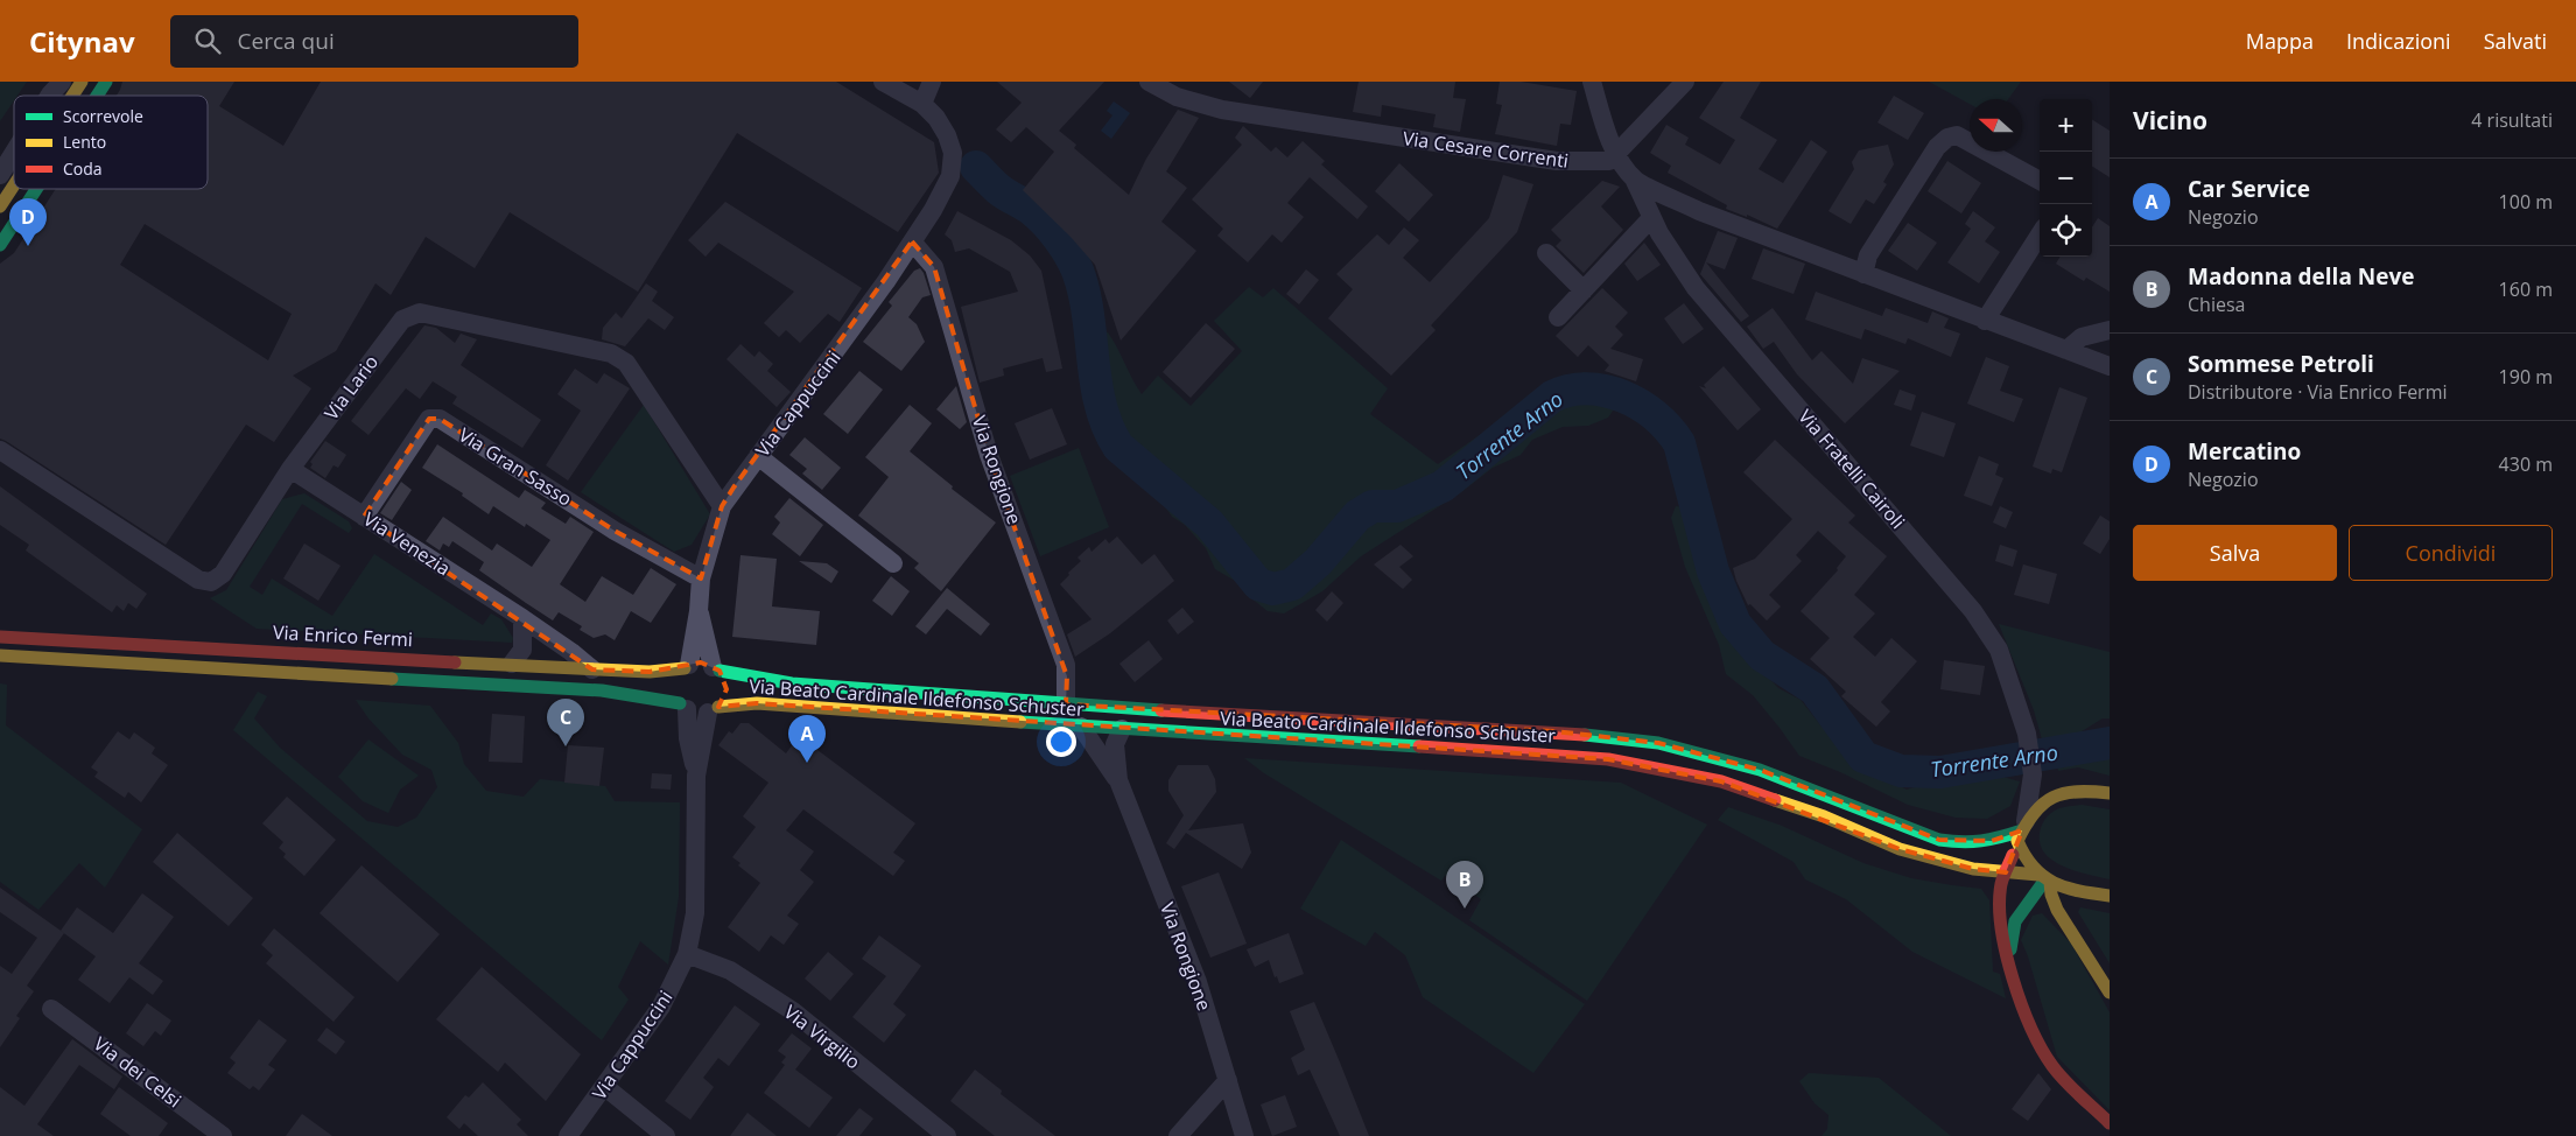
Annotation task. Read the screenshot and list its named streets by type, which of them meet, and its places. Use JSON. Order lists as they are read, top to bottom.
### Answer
{
  "streets": {
    "main road": ["Via Enrico Fermi", "Via Beato Cardinale Ildefonso Schuster"],
    "street": [
      "Via Cesare Correnti",
      "Via Lario",
      "Via Cappuccini",
      "Via Gran Sasso",
      "Via Fratelli Cairoli",
      "Via Rongione",
      "Via Venezia",
      "Via Virgilio",
      "Via dei Celsi"
    ]
  },
  "crossings": [
    ["Via Lario", "Via Cappuccini"],
    ["Via Lario", "Via Venezia"],
    ["Via Cappuccini", "Via Gran Sasso"],
    ["Via Cappuccini", "Via Rongione"],
    ["Via Cappuccini", "Via Enrico Fermi"],
    ["Via Cappuccini", "Via Beato Cardinale Ildefonso Schuster"],
    ["Via Cappuccini", "Via Virgilio"],
    ["Via Gran Sasso", "Via Venezia"],
    ["Via Fratelli Cairoli", "Via Beato Cardinale Ildefonso Schuster"],
    ["Via Rongione", "Via Beato Cardinale Ildefonso Schuster"],
    ["Via Venezia", "Via Enrico Fermi"],
    ["Via Enrico Fermi", "Via Beato Cardinale Ildefonso Schuster"]
  ],
  "water": ["Torrente Arno"],
  "legend": ["Scorrevole", "Lento", "Coda"],
  "north": "left",
  "page": {
    "header": "Citynav",
    "search": "Cerca qui",
    "nav": ["Mappa", "Indicazioni", "Salvati"],
    "heading": ["Vicino", "4 risultati"],
    "map_buttons": ["+", "−"],
    "list": [
      {
        "mark": "A",
        "name": "Car Service",
        "note": "Negozio",
        "value": "100 m"
      },
      {
        "mark": "B",
        "name": "Madonna della Neve",
        "note": "Chiesa",
        "value": "160 m"
      },
      {
        "mark": "C",
        "name": "Sommese Petroli",
        "note": "Distributore · Via Enrico Fermi",
        "value": "190 m"
      },
      {
        "mark": "D",
        "name": "Mercatino",
        "note": "Negozio",
        "value": "430 m"
      }
    ],
    "pins": [
      "D",
      "C",
      "A",
      "B"
    ],
    "buttons": ["Salva", "Condividi"]
  }
}
